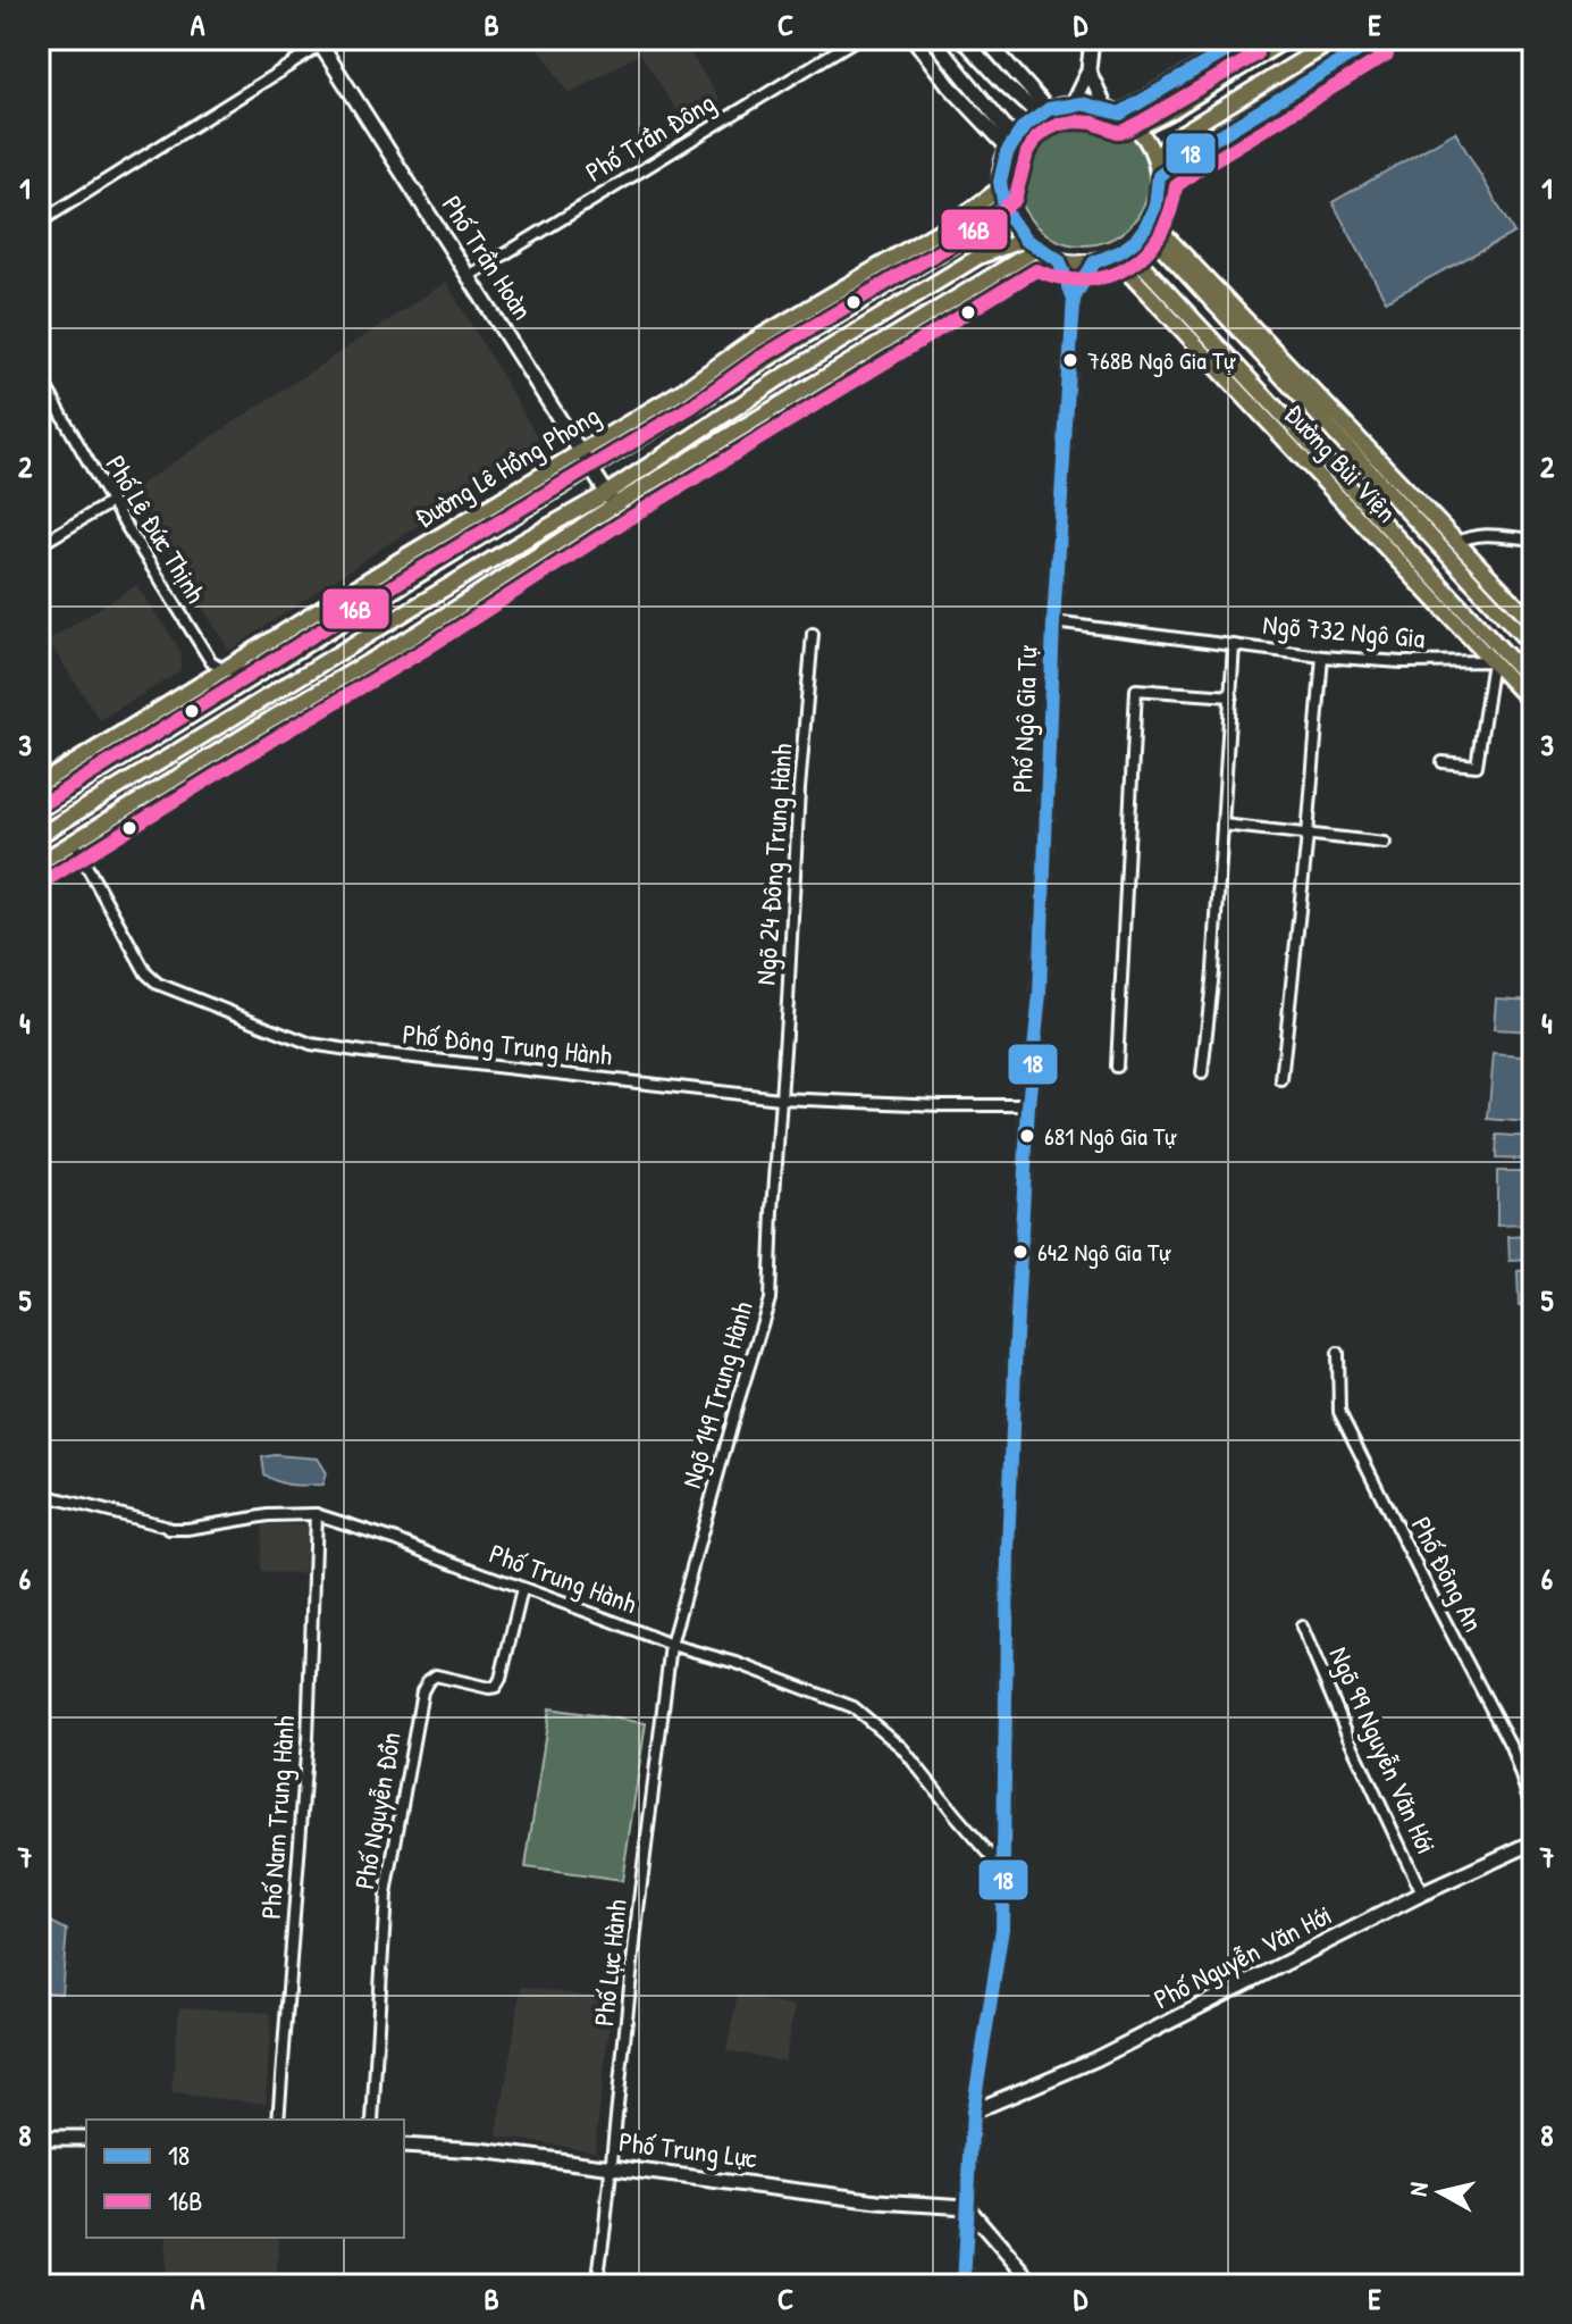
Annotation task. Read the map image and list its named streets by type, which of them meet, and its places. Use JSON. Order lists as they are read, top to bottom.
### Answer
{
  "streets": {
    "main road": [
      "Phố Trần Hoàn",
      "Đường Bùi Viện",
      "Đường Lê Hồng Phong",
      "Phố Ngô Gia Tự",
      "Phố Nguyễn Văn Hới",
      "Phố Trung Lực"
    ],
    "street": [
      "Phố Trần Đông",
      "Phố Lê Đức Thịnh",
      "Ngõ 732 Ngô Gia",
      "Ngõ 24 Đông Trung Hành",
      "Phố Đông Trung Hành",
      "Ngõ 149 Trung Hành",
      "Phố Đông An",
      "Phố Trung Hành",
      "Ngõ 99 Nguyễn Văn Hới",
      "Phố Nguyễn Đồn",
      "Phố Nam Trung Hành",
      "Phố Lực Hành"
    ]
  },
  "crossings": [
    ["Phố Trần Đông", "Phố Trần Hoàn"],
    ["Phố Trần Hoàn", "Đường Lê Hồng Phong"],
    ["Đường Bùi Viện", "Ngõ 732 Ngô Gia"],
    ["Đường Lê Hồng Phong", "Phố Lê Đức Thịnh"],
    ["Ngõ 732 Ngô Gia", "Phố Ngô Gia Tự"],
    ["Phố Ngô Gia Tự", "Phố Đông Trung Hành"],
    ["Phố Ngô Gia Tự", "Phố Trung Hành"],
    ["Phố Ngô Gia Tự", "Phố Nguyễn Văn Hới"],
    ["Phố Ngô Gia Tự", "Phố Trung Lực"],
    ["Ngõ 24 Đông Trung Hành", "Phố Đông Trung Hành"],
    ["Ngõ 24 Đông Trung Hành", "Ngõ 149 Trung Hành"],
    ["Phố Đông Trung Hành", "Ngõ 149 Trung Hành"],
    ["Ngõ 149 Trung Hành", "Phố Trung Hành"],
    ["Ngõ 149 Trung Hành", "Phố Lực Hành"],
    ["Phố Trung Hành", "Phố Nguyễn Đồn"],
    ["Phố Trung Hành", "Phố Nam Trung Hành"],
    ["Phố Trung Hành", "Phố Lực Hành"],
    ["Ngõ 99 Nguyễn Văn Hới", "Phố Nguyễn Văn Hới"],
    ["Phố Lực Hành", "Phố Trung Lực"]
  ],
  "places": ["768B Ngô Gia Tự", "681 Ngô Gia Tự", "642 Ngô Gia Tự"],
  "lines": ["transit line 18", "transit line 16B"],
  "legend": ["18", "16B"],
  "north": "left",
  "grid": {
    "columns": [
      "A",
      "B",
      "C",
      "D",
      "E"
    ],
    "rows": [
      "1",
      "2",
      "3",
      "4",
      "5",
      "6",
      "7",
      "8"
    ]
  }
}
